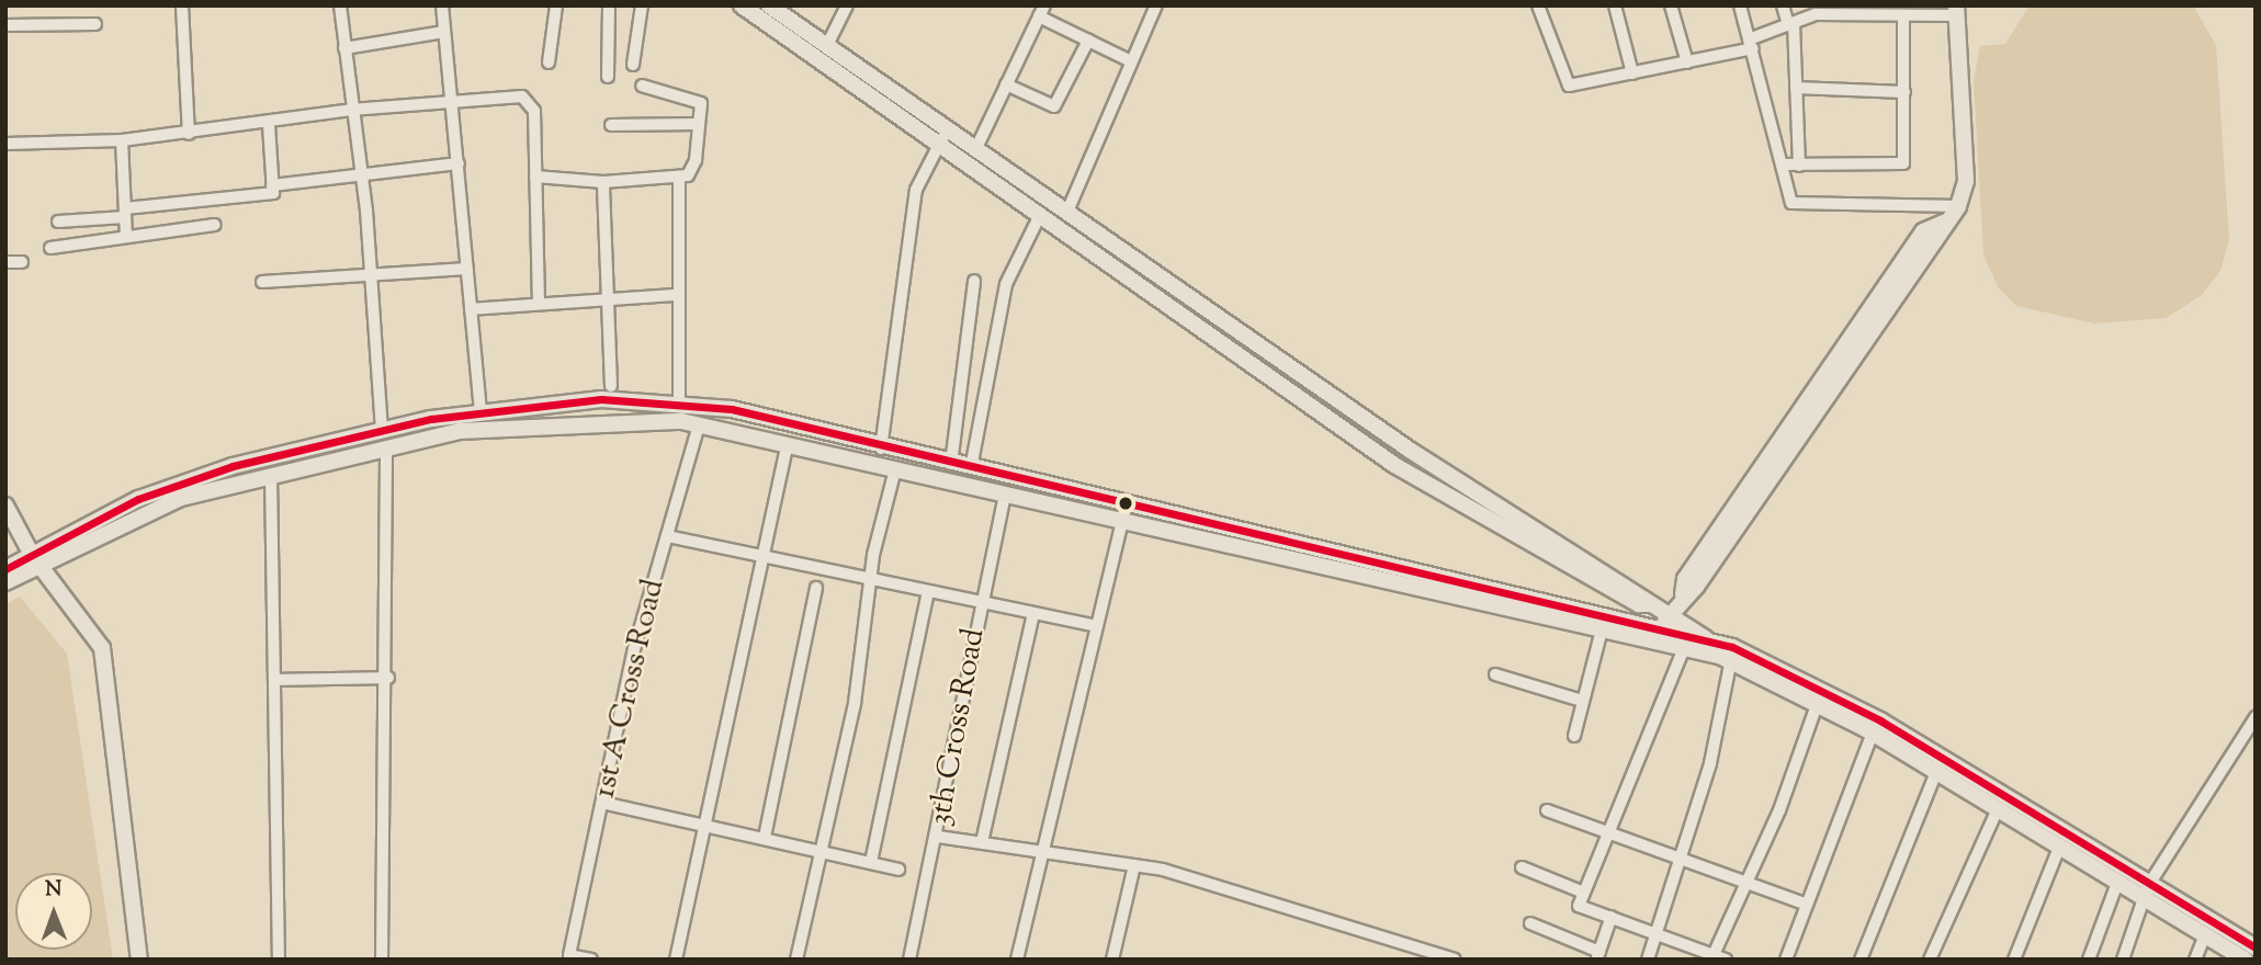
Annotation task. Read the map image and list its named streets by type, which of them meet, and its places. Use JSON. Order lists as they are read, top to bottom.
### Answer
{
  "streets": {
    "street": ["1st A Cross Road", "3th Cross Road"]
  },
  "north": "top"
}
